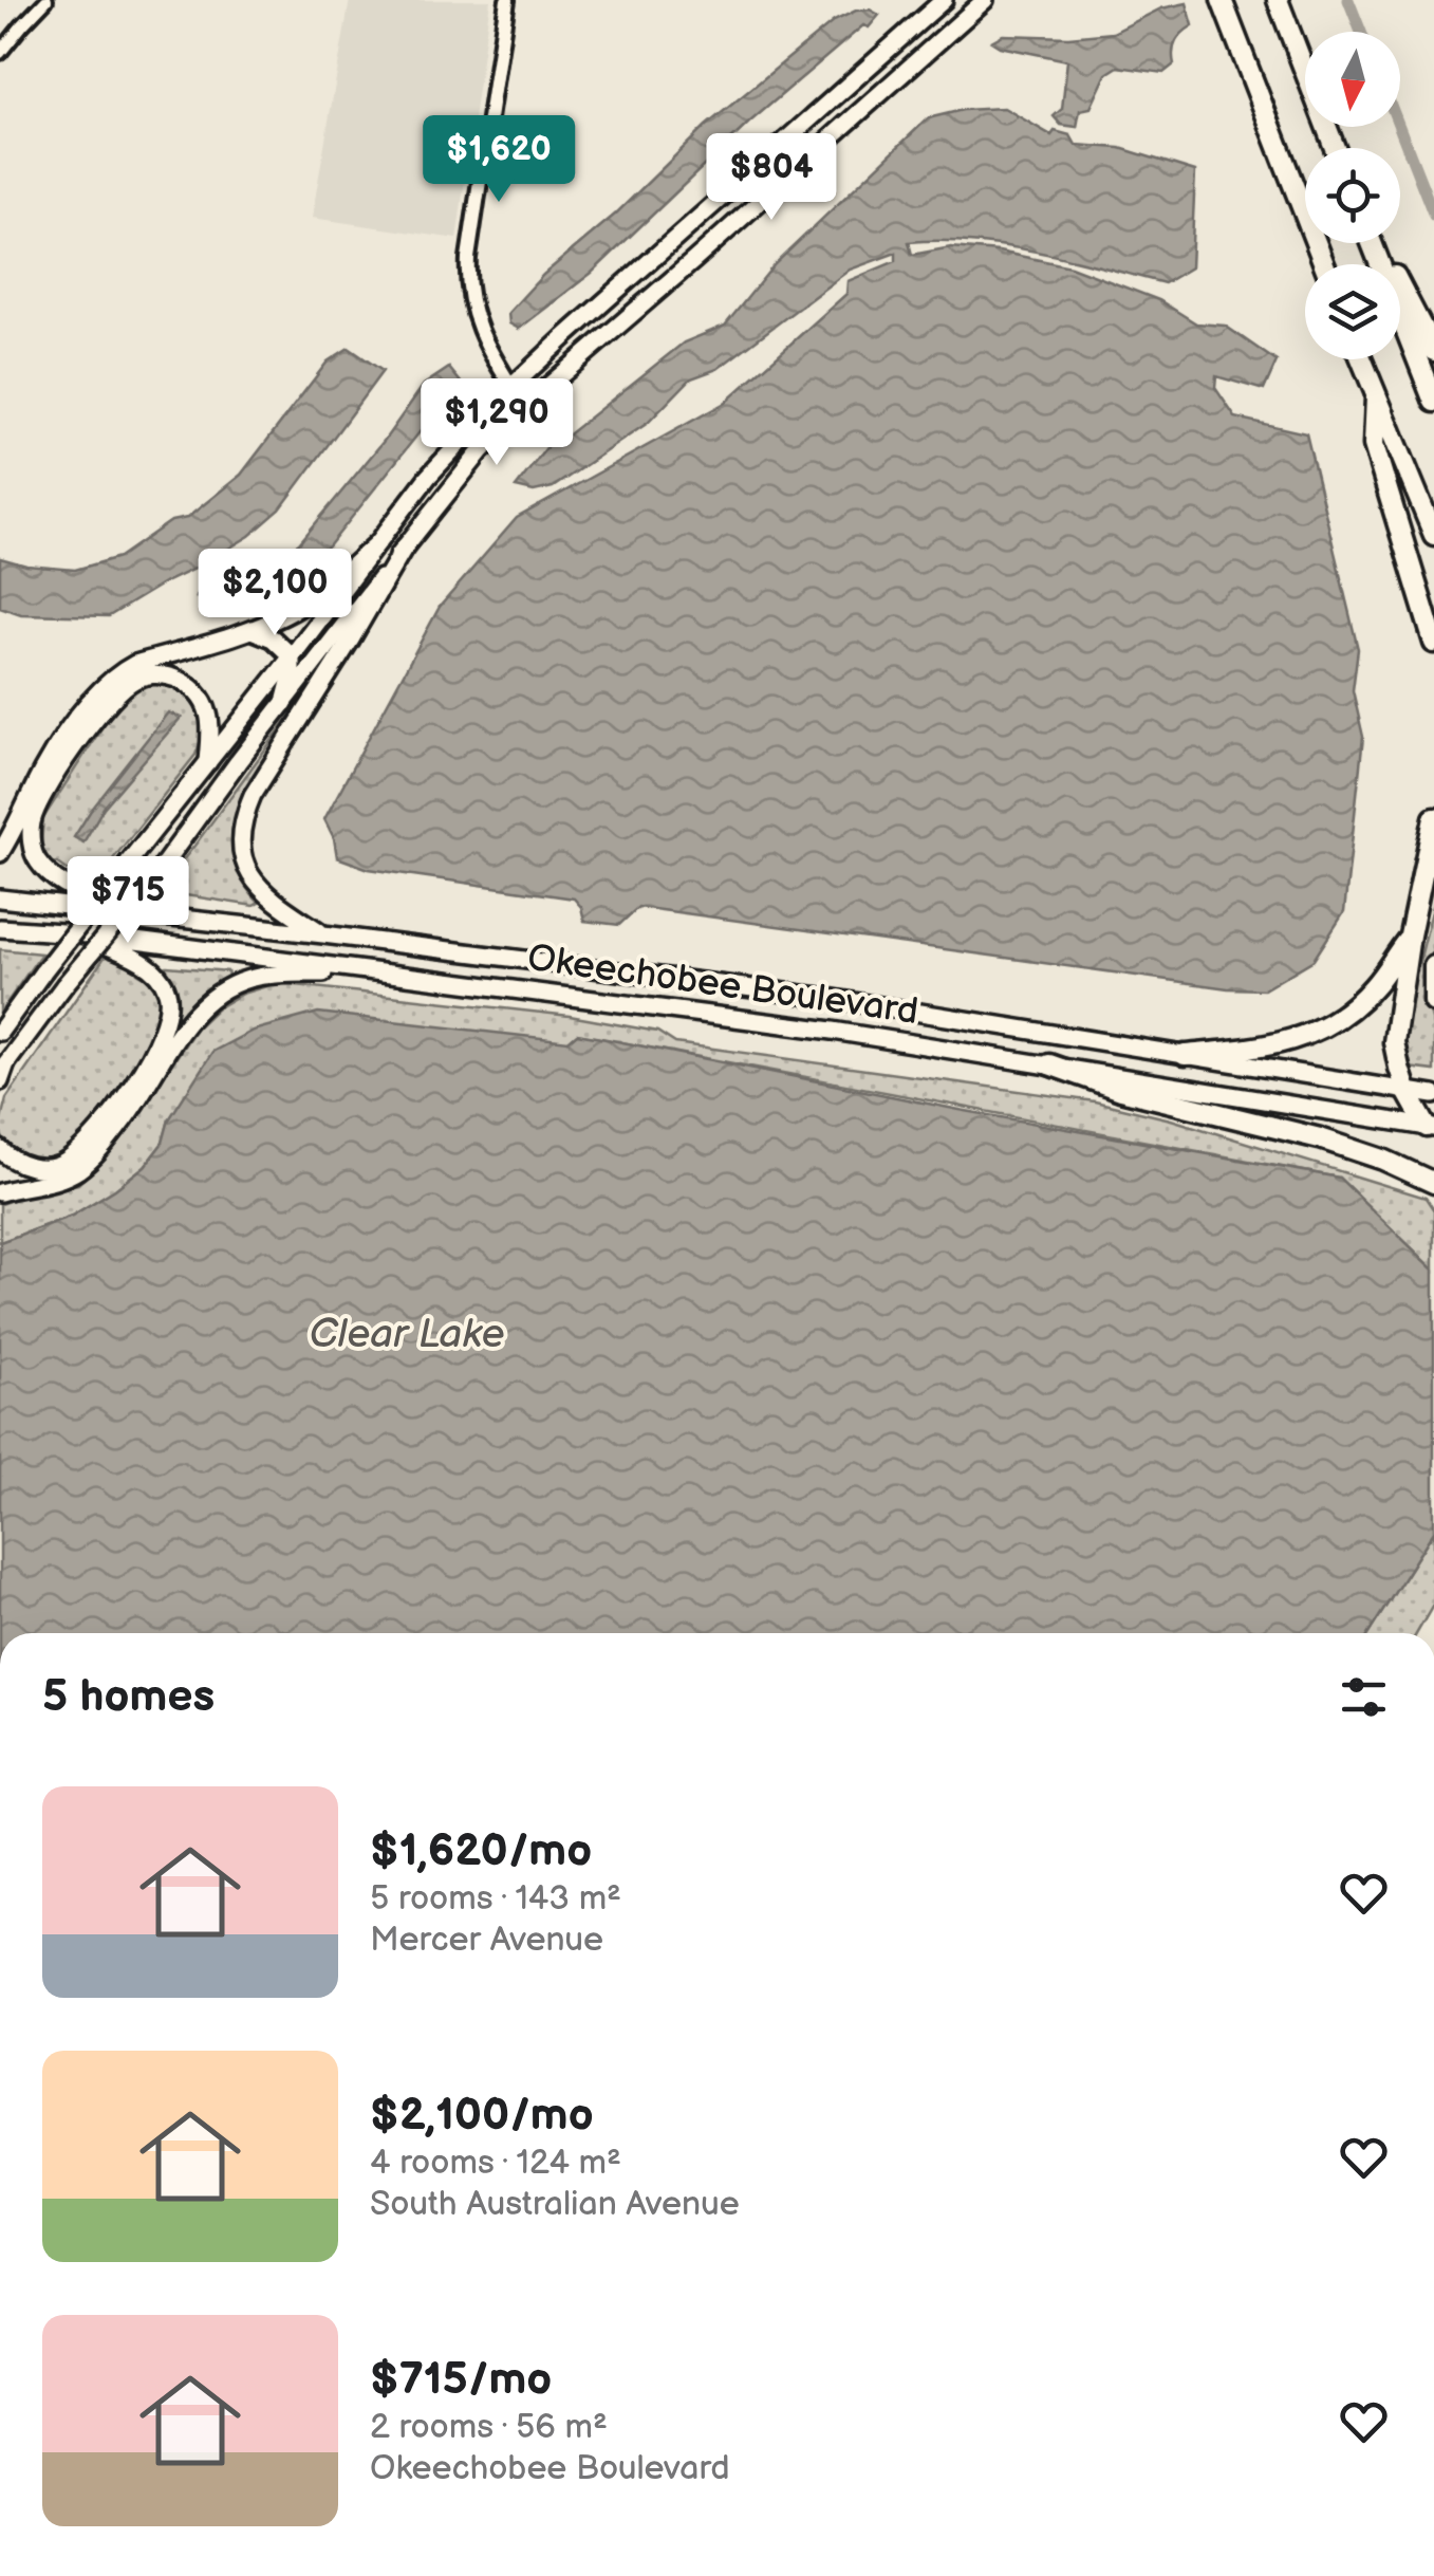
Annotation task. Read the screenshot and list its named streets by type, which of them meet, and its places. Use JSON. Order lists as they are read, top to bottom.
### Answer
{
  "streets": {
    "main road": ["Okeechobee Boulevard"]
  },
  "water": ["Clear Lake"],
  "north": "bottom",
  "page": {
    "price": [
      "$1,620",
      "$804",
      "$1,290",
      "$2,100",
      "$715"
    ],
    "heading": "5 homes",
    "list": [
      {
        "name": "$1,620/mo",
        "note": "5 rooms · 143 m² · Mercer Avenue"
      },
      {
        "name": "$2,100/mo",
        "note": "4 rooms · 124 m² · South Australian Avenue"
      },
      {
        "name": "$715/mo",
        "note": "2 rooms · 56 m² · Okeechobee Boulevard"
      }
    ]
  }
}
